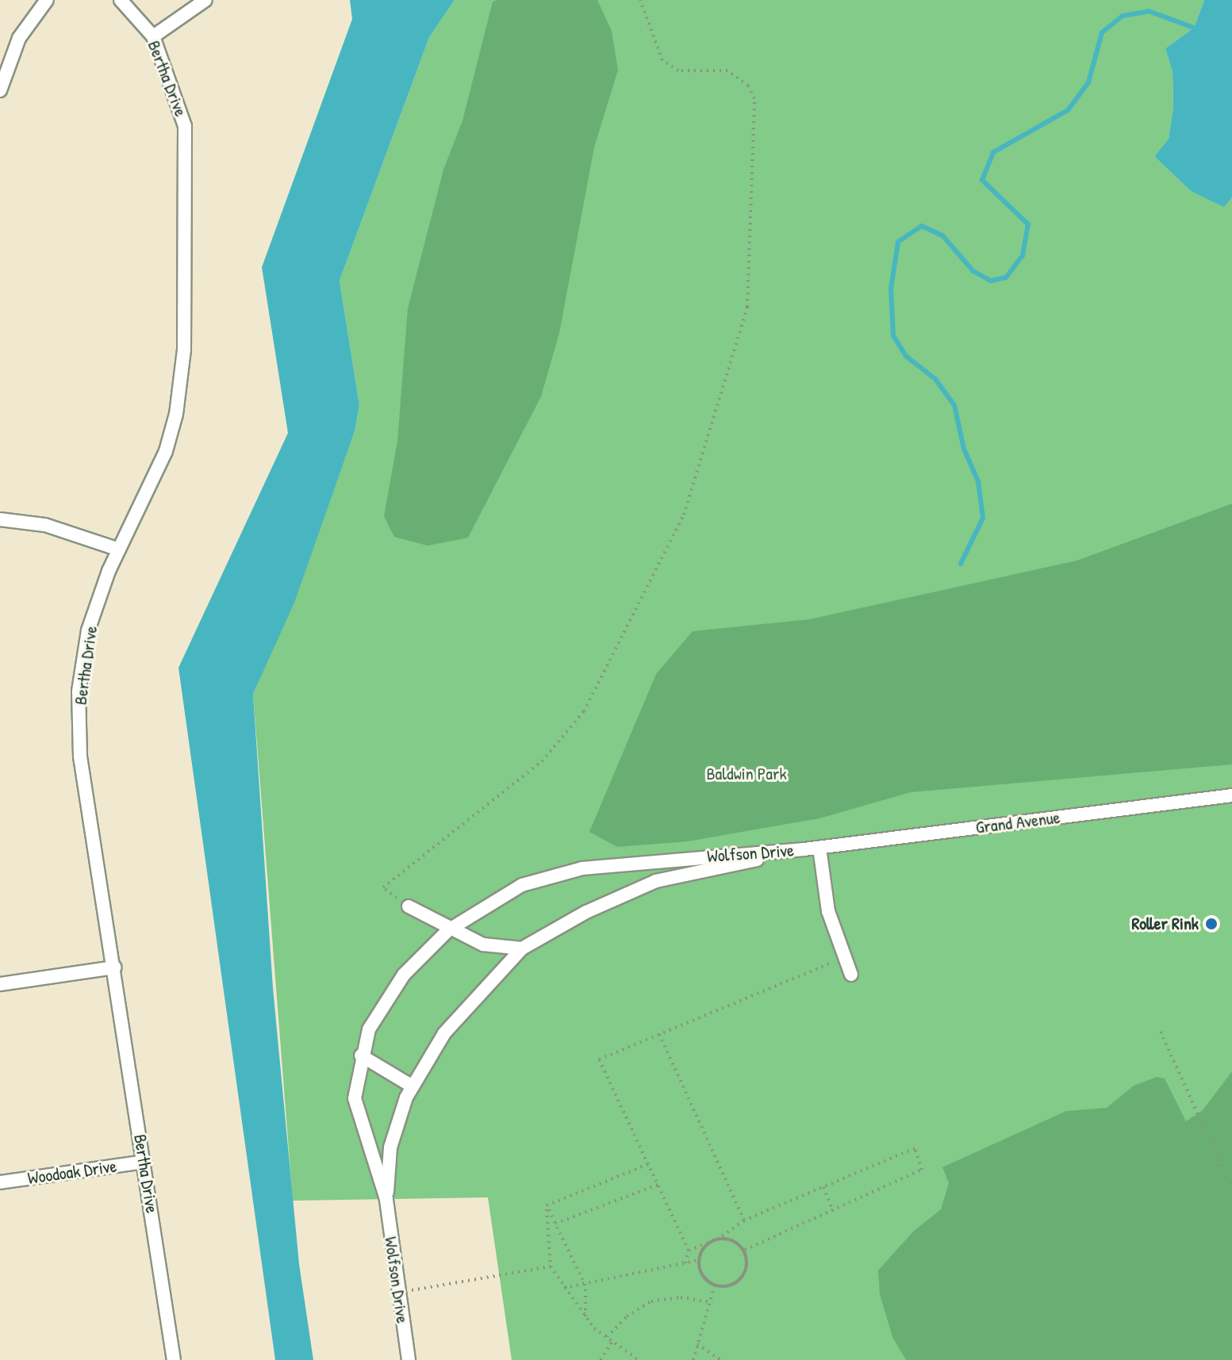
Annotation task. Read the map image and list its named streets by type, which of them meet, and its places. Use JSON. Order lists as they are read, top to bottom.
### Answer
{
  "streets": {
    "street": [
      "Bertha Drive",
      "Grand Avenue",
      "Wolfson Drive",
      "Woodoak Drive"
    ]
  },
  "crossings": [
    ["Bertha Drive", "Woodoak Drive"],
    ["Grand Avenue", "Wolfson Drive"]
  ],
  "parks": ["Baldwin Park"],
  "places": ["Roller Rink"]
}
